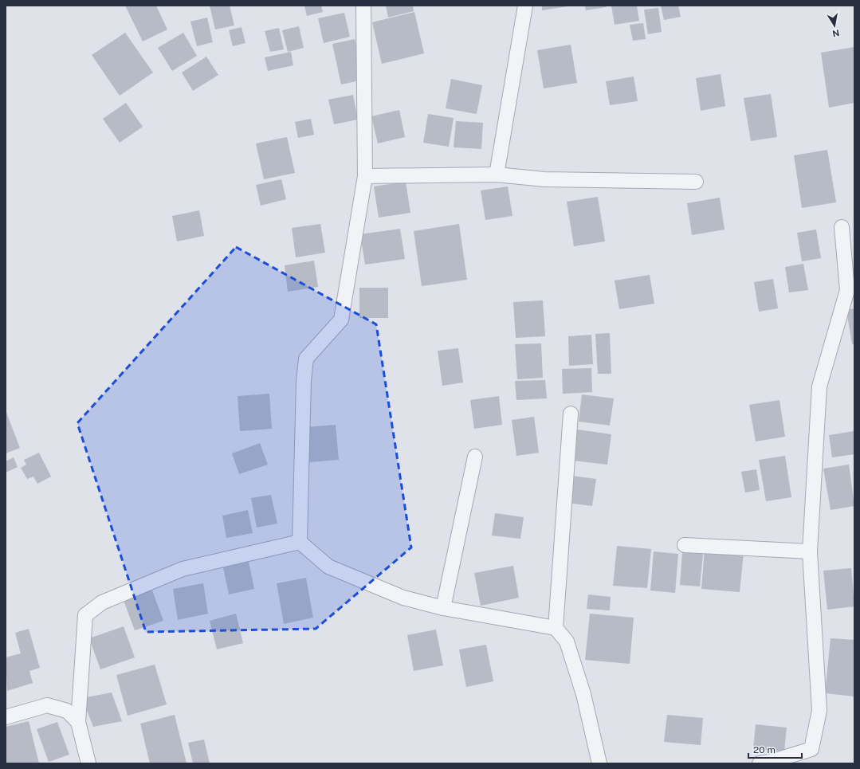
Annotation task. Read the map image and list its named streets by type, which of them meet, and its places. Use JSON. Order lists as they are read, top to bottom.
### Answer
{
  "scale_bar": "20 m",
  "north": "bottom"
}
